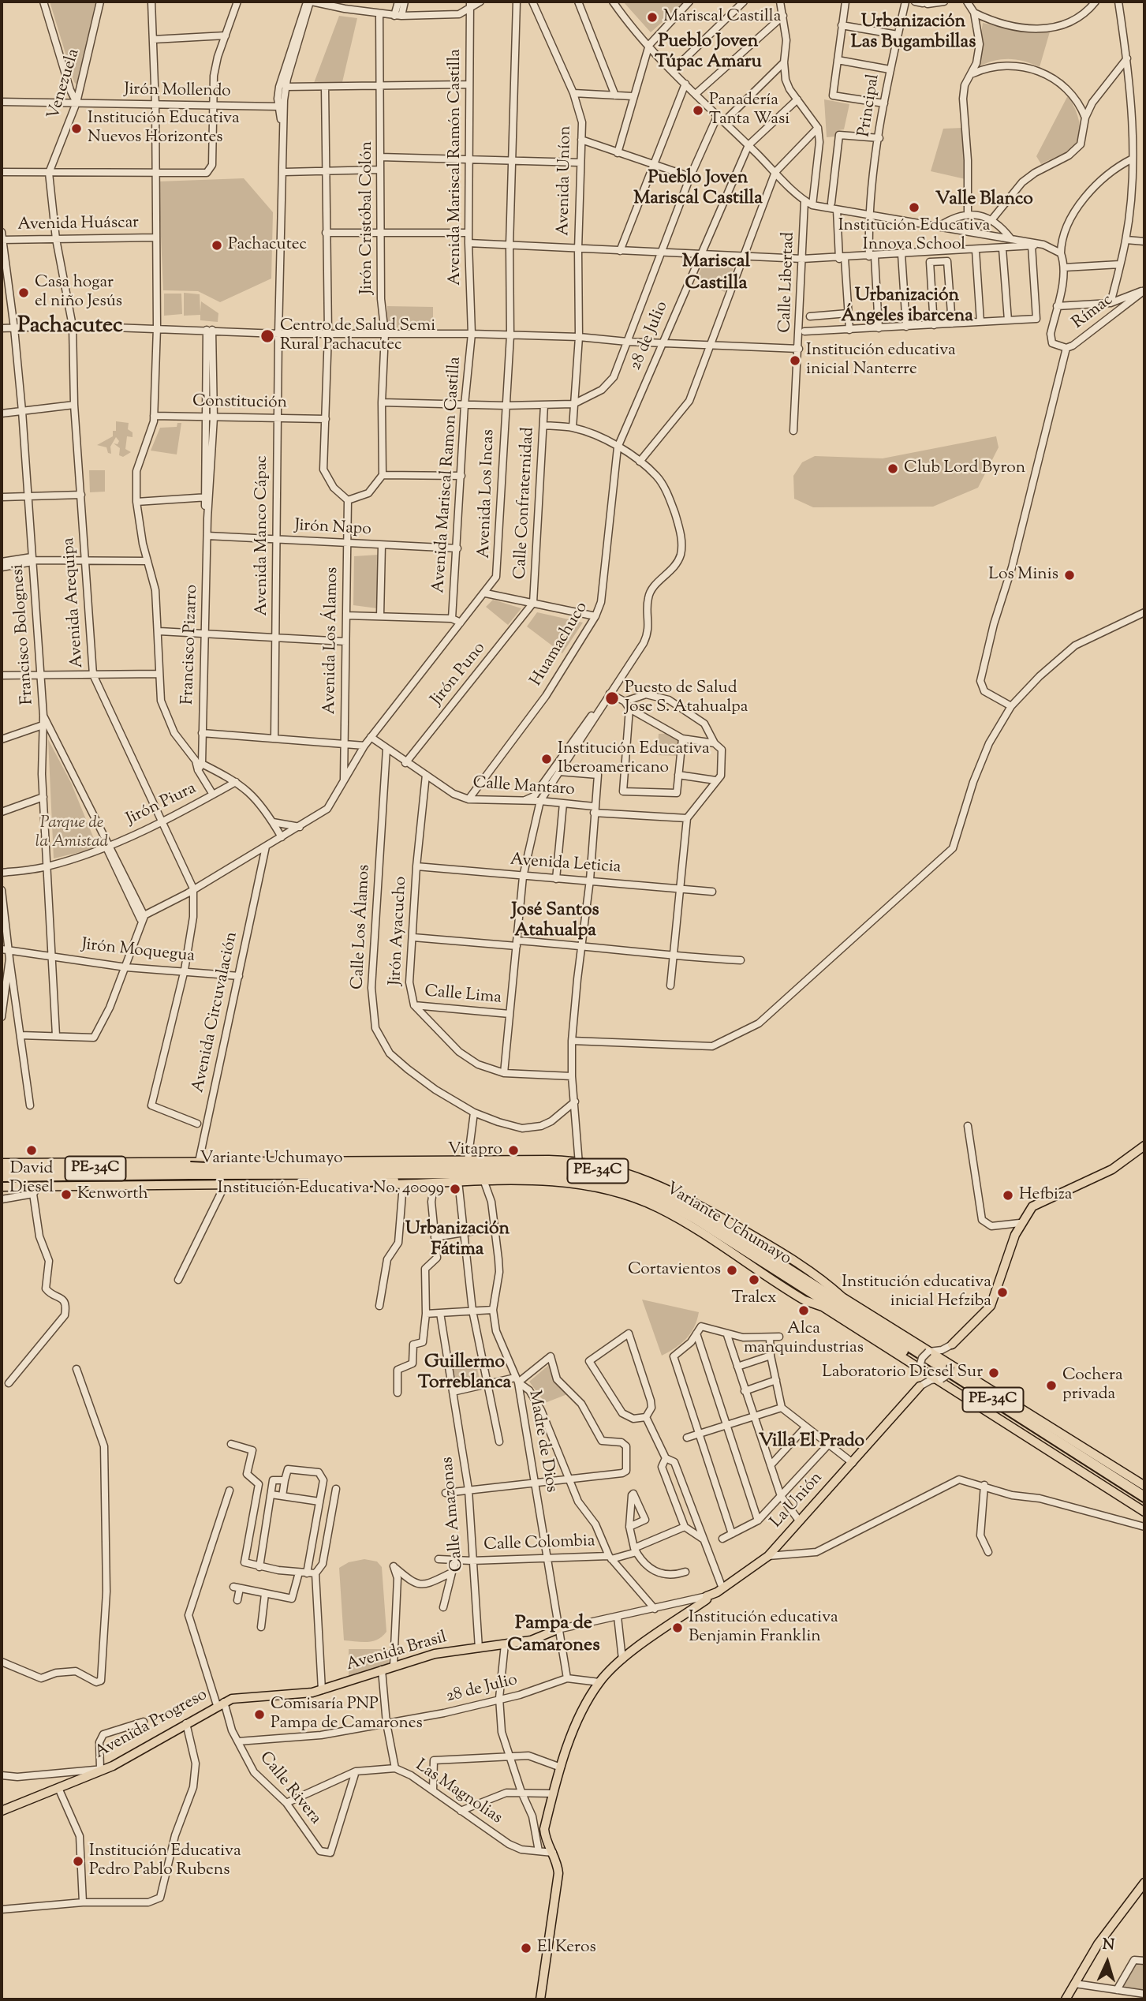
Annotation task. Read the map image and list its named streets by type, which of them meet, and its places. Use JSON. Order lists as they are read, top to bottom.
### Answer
{
  "streets": {
    "highway": ["Variante Uchumayo", "PE-34C"],
    "main road": ["La Unión", "Avenida Brasil", "Avenida Progreso"],
    "street": [
      "Venezuela",
      "Jirón Mollendo",
      "Principal",
      "Avenida Mariscal Ramón Castilla",
      "Avenida Uníon",
      "Jirón Cristóbal Colón",
      "Avenida Huáscar",
      "Calle Libertad",
      "Rímac",
      "28 de Julio",
      "Constitución",
      "Avenida Mariscal Ramon Castilla",
      "Avenida Los Incas",
      "Calle Confraternidad",
      "Jirón Napo",
      "Avenida Manco Cápac",
      "Avenida Arequipa",
      "Francisco Bolognesi",
      "Avenida Los Álamos",
      "Francisco Pizarro",
      "Huamachuco",
      "Jirón Puno",
      "Calle Mantaro",
      "Jirón Piura",
      "Avenida Leticia",
      "Calle Los Álamos",
      "Jirón Ayacucho",
      "Jirón Moquegua",
      "Calle Lima",
      "Avenida Circuvalación",
      "Madre de Dios",
      "Calle Amazonas",
      "Calle Colombia",
      "Calle Rivera",
      "Las Magnolias"
    ]
  },
  "crossings": [
    ["Venezuela", "Jirón Mollendo"],
    ["Venezuela", "Avenida Arequipa"],
    ["Avenida Mariscal Ramón Castilla", "Avenida Mariscal Ramon Castilla"],
    ["Avenida Huáscar", "Avenida Arequipa"],
    ["Avenida Huáscar", "Francisco Bolognesi"],
    ["28 de Julio", "Huamachuco"],
    ["28 de Julio", "Madre de Dios"],
    ["28 de Julio", "La Unión"],
    ["28 de Julio", "Calle Rivera"],
    ["Constitución", "Avenida Manco Cápac"],
    ["Constitución", "Francisco Pizarro"],
    ["Avenida Mariscal Ramon Castilla", "Jirón Napo"],
    ["Avenida Los Incas", "Avenida Arequipa"],
    ["Avenida Los Incas", "Avenida Los Álamos"],
    ["Avenida Los Incas", "Calle Mantaro"],
    ["Avenida Los Incas", "Avenida Circuvalación"],
    ["Calle Confraternidad", "Jirón Puno"],
    ["Jirón Napo", "Avenida Manco Cápac"],
    ["Jirón Napo", "Avenida Los Álamos"],
    ["Jirón Napo", "Francisco Pizarro"],
    ["Avenida Arequipa", "Jirón Piura"],
    ["Avenida Arequipa", "Jirón Moquegua"],
    ["Francisco Bolognesi", "Jirón Piura"],
    ["Francisco Bolognesi", "Jirón Moquegua"],
    ["Huamachuco", "Calle Mantaro"],
    ["Jirón Puno", "Calle Mantaro"],
    ["Calle Mantaro", "Calle Los Álamos"],
    ["Calle Mantaro", "Jirón Ayacucho"],
    ["Avenida Leticia", "Jirón Ayacucho"],
    ["Jirón Ayacucho", "Calle Lima"],
    ["Jirón Moquegua", "Avenida Circuvalación"],
    ["Avenida Circuvalación", "Variante Uchumayo"],
    ["Madre de Dios", "Calle Colombia"],
    ["Madre de Dios", "Avenida Brasil"],
    ["La Unión", "Avenida Brasil"],
    ["La Unión", "Las Magnolias"],
    ["Calle Amazonas", "Calle Colombia"],
    ["Calle Amazonas", "Avenida Brasil"],
    ["Avenida Brasil", "Avenida Progreso"],
    ["Avenida Brasil", "Calle Rivera"],
    ["Avenida Progreso", "Calle Rivera"],
    ["Calle Rivera", "Las Magnolias"]
  ],
  "districts": [
    "Urbanización Las Bugambillas",
    "Pueblo Joven Túpac Amaru",
    "Pueblo Joven Mariscal Castilla",
    "Valle Blanco",
    "Mariscal Castilla",
    "Urbanización Ángeles ibarcena",
    "Pachacutec",
    "José Santos Atahualpa",
    "Urbanización Fátima",
    "Guillermo Torreblanca",
    "Villa El Prado",
    "Pampa de Camarones"
  ],
  "parks": ["Parque de la Amistad"],
  "places": [
    "Mariscal Castilla",
    "Panadería Tanta Wasi",
    "Institución Educativa Nuevos Horizontes",
    "Institución Educativa Innova School",
    "Pachacutec",
    "Casa hogar el niño Jesús",
    "Centro de Salud Semi Rural Pachacutec",
    "Institución educativa inicial Nanterre",
    "Club Lord Byron",
    "Los Minis",
    "Puesto de Salud Jose S. Atahualpa",
    "Institución Educativa Iberoamericano",
    "David Diesel",
    "Vitapro",
    "Institución Educativa No. 40099",
    "Kenworth",
    "Hefbiza",
    "Cortavientos",
    "Tralex",
    "Institución educativa inicial Hefziba",
    "Alca manquindustrias",
    "Laboratorio Diesel Sur",
    "Cochera privada",
    "Institución educativa Benjamin Franklin",
    "Comisaría PNP Pampa de Camarones",
    "Institución Educativa Pedro Pablo Rubens",
    "El Keros"
  ],
  "north": "top"
}
